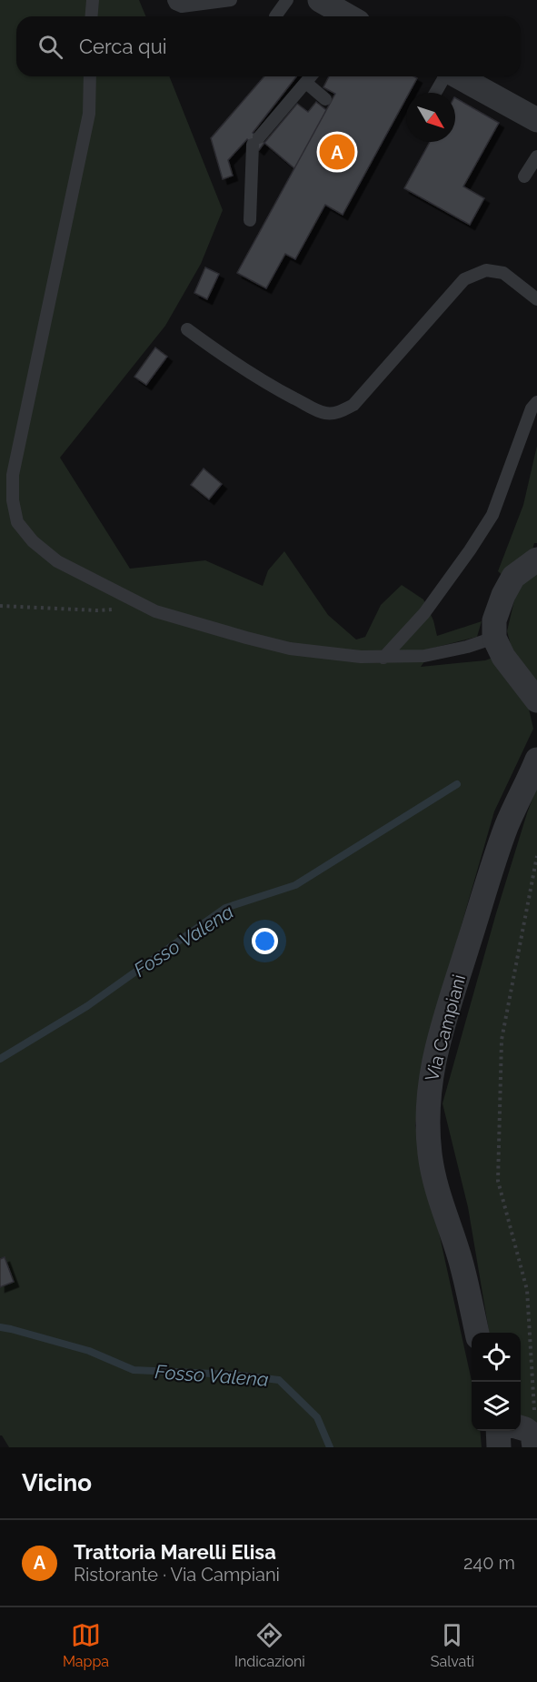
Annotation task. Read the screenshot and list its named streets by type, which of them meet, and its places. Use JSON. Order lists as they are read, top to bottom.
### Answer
{
  "streets": {
    "street": ["Via Campiani"]
  },
  "water": ["Fosso Valena"],
  "north": "bottom right",
  "page": {
    "search": "Cerca qui",
    "pins": "A",
    "heading": "Vicino",
    "list": [
      {
        "mark": "A",
        "name": "Trattoria Marelli Elisa",
        "note": "Ristorante · Via Campiani",
        "value": "240 m"
      }
    ],
    "nav": ["Mappa", "Indicazioni", "Salvati"]
  }
}
